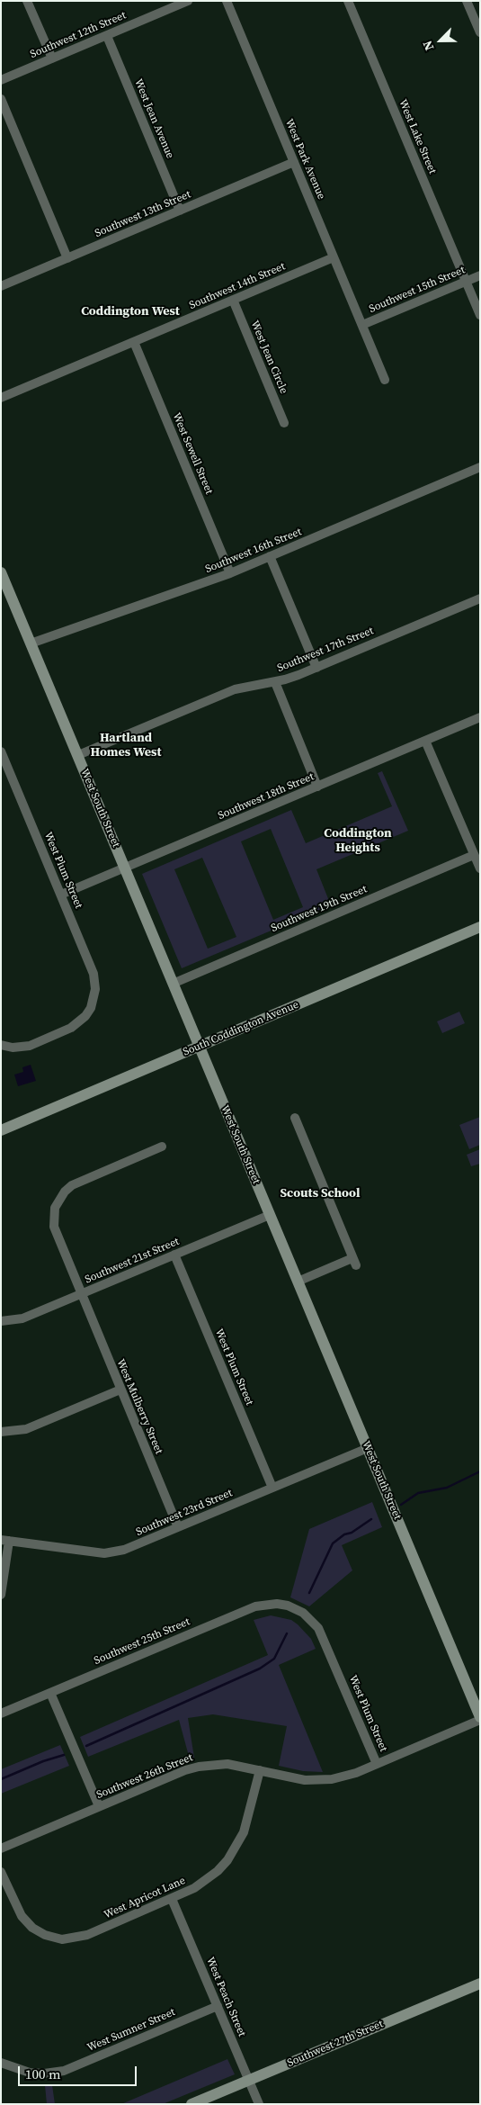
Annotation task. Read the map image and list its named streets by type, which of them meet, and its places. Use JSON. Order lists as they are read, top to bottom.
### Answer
{
  "streets": {
    "street": [
      "Southwest 12th Street",
      "West Jean Avenue",
      "West Lake Street",
      "West Park Avenue",
      "Southwest 13th Street",
      "Southwest 14th Street",
      "Southwest 15th Street",
      "West Jean Circle",
      "West Sewell Street",
      "Southwest 16th Street",
      "Southwest 17th Street",
      "Southwest 18th Street",
      "West South Street",
      "West Plum Street",
      "Southwest 19th Street",
      "South Coddington Avenue",
      "Southwest 21st Street",
      "West Mulberry Street",
      "Southwest 23rd Street",
      "Southwest 25th Street",
      "Southwest 26th Street",
      "West Apricot Lane",
      "West Peach Street",
      "West Sumner Street",
      "Southwest 27th Street"
    ]
  },
  "crossings": [
    ["Southwest 12th Street", "West Jean Avenue"],
    ["West Jean Avenue", "Southwest 13th Street"],
    ["West Lake Street", "Southwest 15th Street"],
    ["West Park Avenue", "Southwest 13th Street"],
    ["West Park Avenue", "Southwest 14th Street"],
    ["West Park Avenue", "Southwest 15th Street"],
    ["Southwest 14th Street", "West Jean Circle"],
    ["Southwest 14th Street", "West Sewell Street"],
    ["West Sewell Street", "Southwest 16th Street"],
    ["Southwest 16th Street", "West South Street"],
    ["Southwest 17th Street", "West South Street"],
    ["Southwest 18th Street", "West South Street"],
    ["Southwest 18th Street", "West Plum Street"],
    ["West South Street", "Southwest 19th Street"],
    ["West South Street", "South Coddington Avenue"],
    ["West South Street", "Southwest 21st Street"],
    ["West South Street", "Southwest 23rd Street"],
    ["West South Street", "Southwest 26th Street"],
    ["West Plum Street", "Southwest 21st Street"],
    ["West Plum Street", "Southwest 23rd Street"],
    ["West Plum Street", "Southwest 25th Street"],
    ["West Plum Street", "Southwest 26th Street"],
    ["Southwest 21st Street", "West Mulberry Street"],
    ["West Mulberry Street", "Southwest 23rd Street"],
    ["Southwest 26th Street", "West Apricot Lane"],
    ["West Apricot Lane", "West Peach Street"],
    ["West Peach Street", "West Sumner Street"],
    ["West Peach Street", "Southwest 27th Street"]
  ],
  "districts": [
    "Coddington West",
    "Hartland Homes West",
    "Coddington Heights",
    "Scouts School"
  ],
  "scale_bar": "100 m",
  "north": "bottom left"
}
